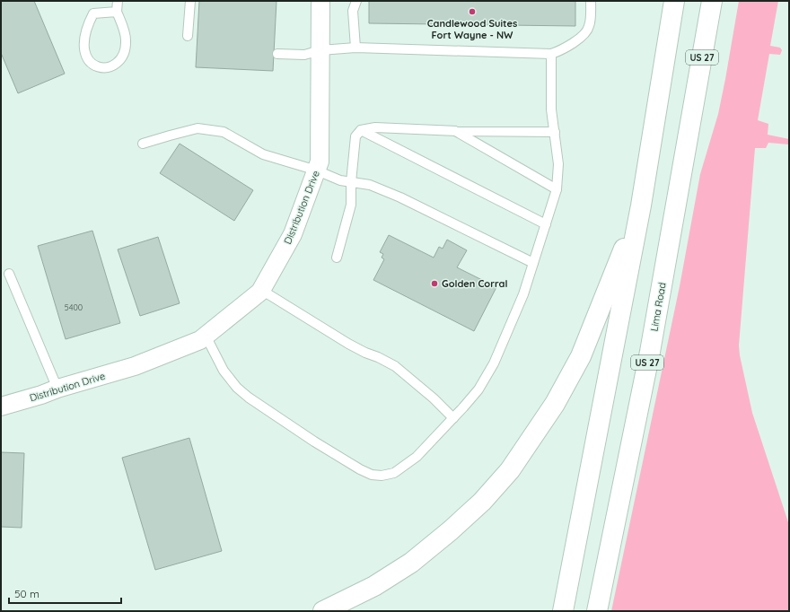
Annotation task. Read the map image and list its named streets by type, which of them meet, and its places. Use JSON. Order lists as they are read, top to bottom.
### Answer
{
  "streets": {
    "highway": ["US 27", "Lima Road"],
    "street": ["Distribution Drive"]
  },
  "places": ["Candlewood Suites Fort Wayne - NW", "Golden Corral"],
  "house_numbers": ["5400"],
  "scale_bar": "50 m"
}
